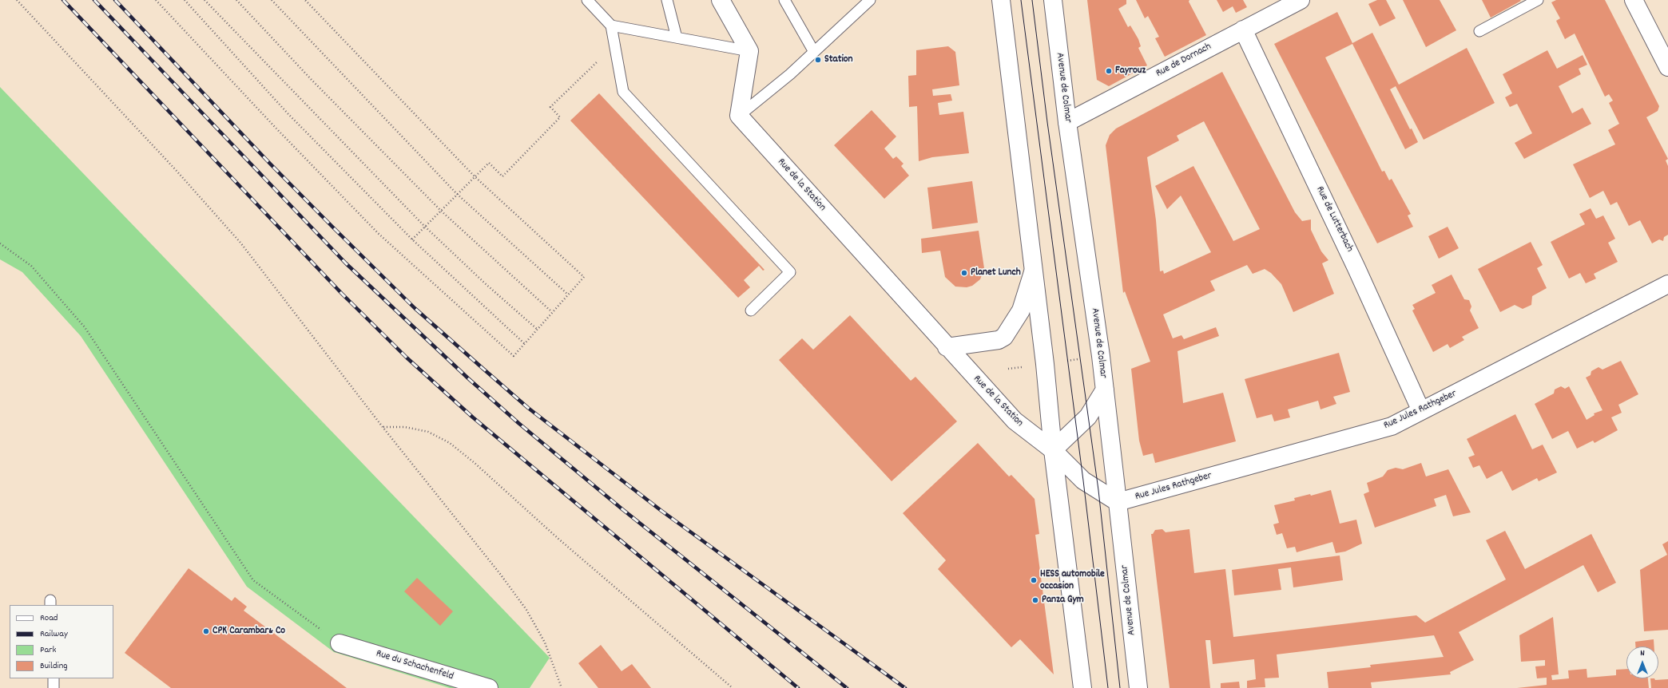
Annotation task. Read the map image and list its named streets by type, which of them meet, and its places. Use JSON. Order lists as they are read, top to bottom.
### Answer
{
  "streets": {
    "street": [
      "Rue de Dornach",
      "Avenue de Colmar",
      "Rue de la Station",
      "Rue de Lutterbach",
      "Rue Jules Rathgeber",
      "Rue du Schachenfeld"
    ]
  },
  "crossings": [
    ["Rue de Dornach", "Avenue de Colmar"],
    ["Rue de Dornach", "Rue de Lutterbach"],
    ["Avenue de Colmar", "Rue de la Station"],
    ["Avenue de Colmar", "Rue Jules Rathgeber"],
    ["Rue de la Station", "Rue Jules Rathgeber"],
    ["Rue de Lutterbach", "Rue Jules Rathgeber"]
  ],
  "places": [
    "Station",
    "Fayrouz",
    "Planet Lunch",
    "HESS automobile occasion",
    "Panza Gym",
    "CPK Carambar& Co"
  ],
  "legend": [
    "Road",
    "Railway",
    "Park",
    "Building"
  ],
  "north": "top"
}
